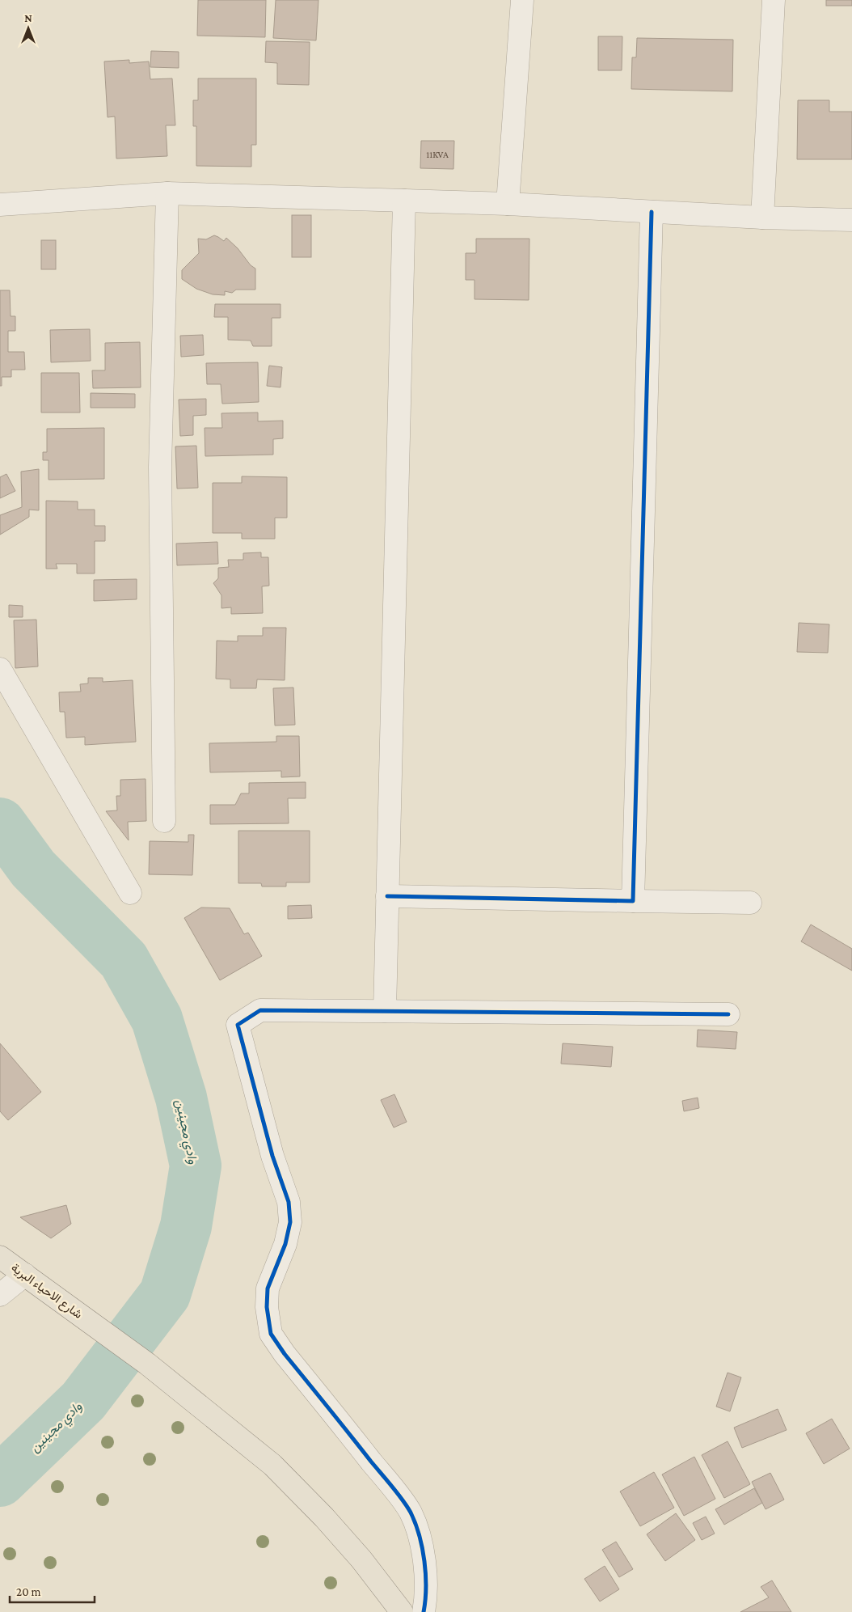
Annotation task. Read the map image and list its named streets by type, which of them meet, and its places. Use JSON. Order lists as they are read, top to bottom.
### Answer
{
  "streets": {
    "main road": ["شارع الاحياء البرية"]
  },
  "water": ["وادي مجينين"],
  "house_numbers": ["11KVA"],
  "scale_bar": "20 m",
  "north": "top"
}
